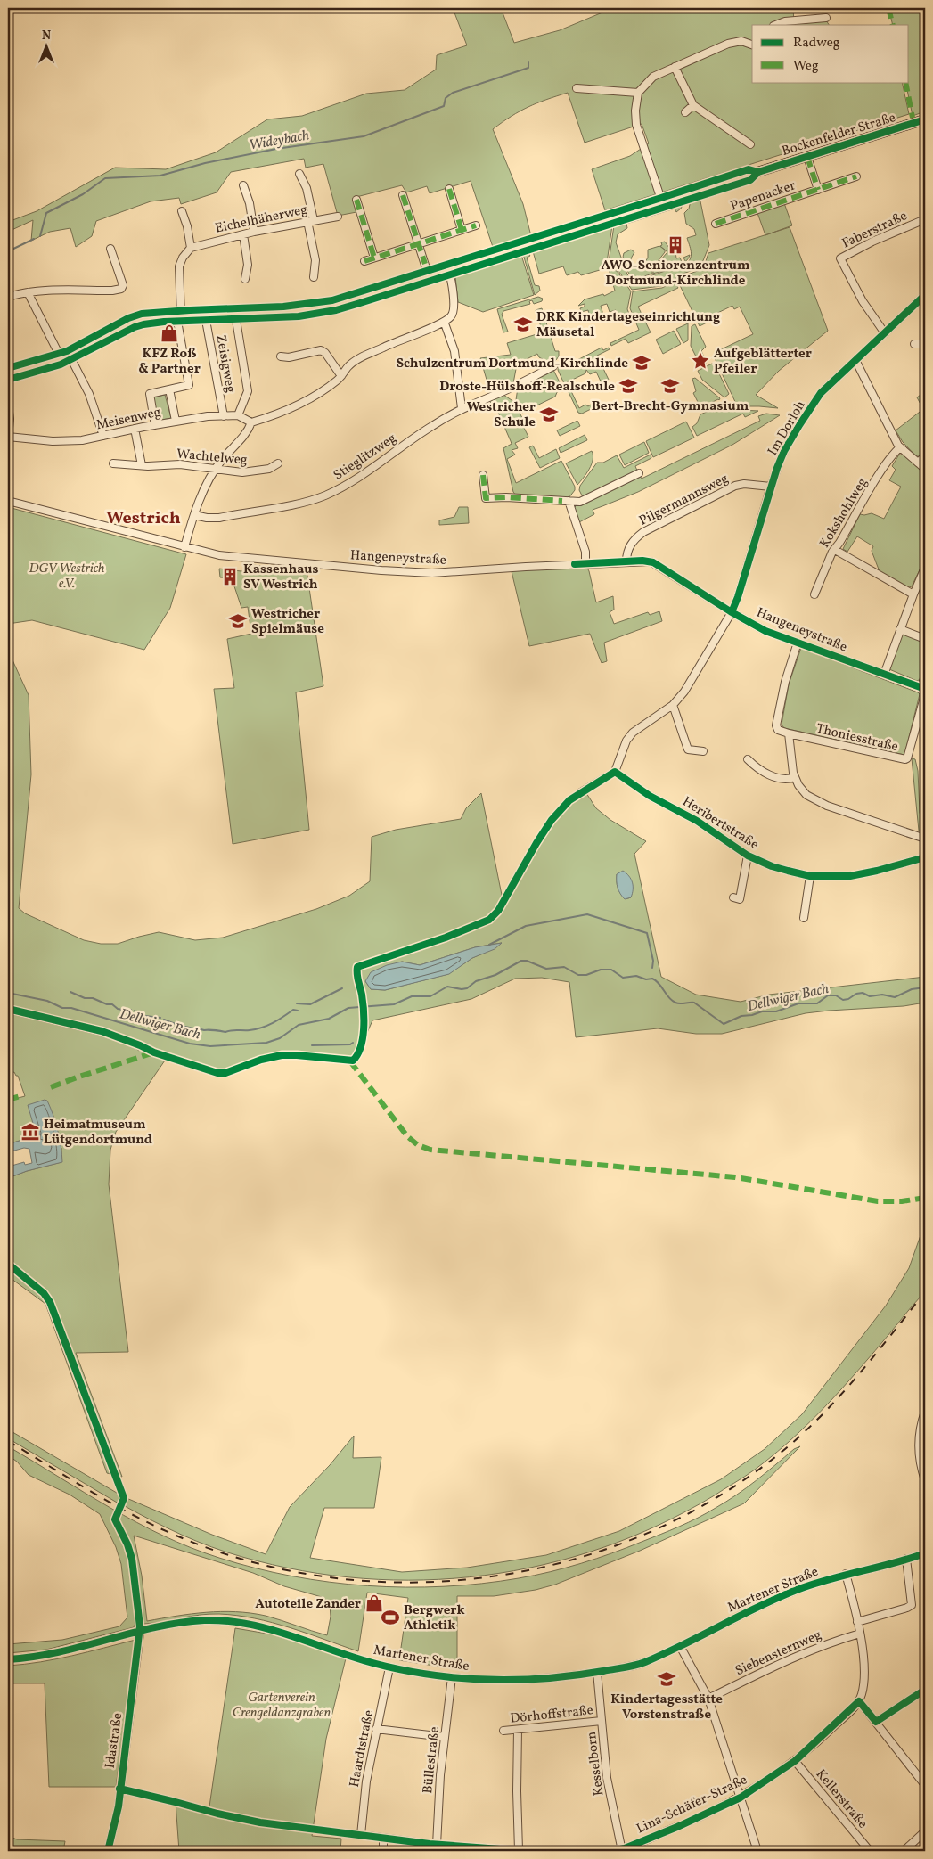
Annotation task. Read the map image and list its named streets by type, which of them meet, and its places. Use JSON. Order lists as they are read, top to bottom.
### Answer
{
  "streets": {
    "main road": ["Bockenfelder Straße"],
    "street": [
      "Papenacker",
      "Eichelhäherweg",
      "Faberstraße",
      "Zeisigweg",
      "Meisenweg",
      "Im Dorloh",
      "Wachtelweg",
      "Stieglitzweg",
      "Pilgermannsweg",
      "Kokshohlweg",
      "Hangeneystraße",
      "Thoniesstraße",
      "Heribertstraße",
      "Martener Straße",
      "Siebensternweg",
      "Dörhoffstraße",
      "Idastraße",
      "Haardtstraße",
      "Büllestraße",
      "Kesselborn",
      "Kellerstraße",
      "Lina-Schäfer-Straße"
    ]
  },
  "crossings": [
    ["Bockenfelder Straße", "Zeisigweg"],
    ["Faberstraße", "Im Dorloh"],
    ["Zeisigweg", "Meisenweg"],
    ["Im Dorloh", "Pilgermannsweg"],
    ["Im Dorloh", "Hangeneystraße"],
    ["Im Dorloh", "Heribertstraße"],
    ["Pilgermannsweg", "Hangeneystraße"],
    ["Hangeneystraße", "Thoniesstraße"],
    ["Martener Straße", "Idastraße"],
    ["Martener Straße", "Haardtstraße"],
    ["Martener Straße", "Büllestraße"],
    ["Martener Straße", "Kesselborn"],
    ["Dörhoffstraße", "Kesselborn"],
    ["Kesselborn", "Lina-Schäfer-Straße"],
    ["Kellerstraße", "Lina-Schäfer-Straße"]
  ],
  "districts": ["Westrich"],
  "water": ["Wideybach", "Dellwiger Bach"],
  "parks": ["DGV Westrich e.V.", "Gartenverein Crengeldanzgraben"],
  "places": {
    "building": ["AWO-Seniorenzentrum Dortmund-Kirchlinde", "Kassenhaus SV Westrich"],
    "school or university": [
      "DRK Kindertageseinrichtung Mäusetal",
      "Schulzentrum Dortmund-Kirchlinde",
      "Droste-Hülshoff-Realschule",
      "Bert-Brecht-Gymnasium",
      "Westricher Schule",
      "Westricher Spielmäuse",
      "Kindertagesstätte Vorstenstraße"
    ],
    "shop": ["KFZ Roß & Partner", "Autoteile Zander"],
    "place": ["Aufgeblätterter Pfeiler"],
    "museum": ["Heimatmuseum Lütgendortmund"],
    "sports": ["Bergwerk Athletik"]
  },
  "legend": ["Radweg", "Weg"],
  "north": "top"
}
